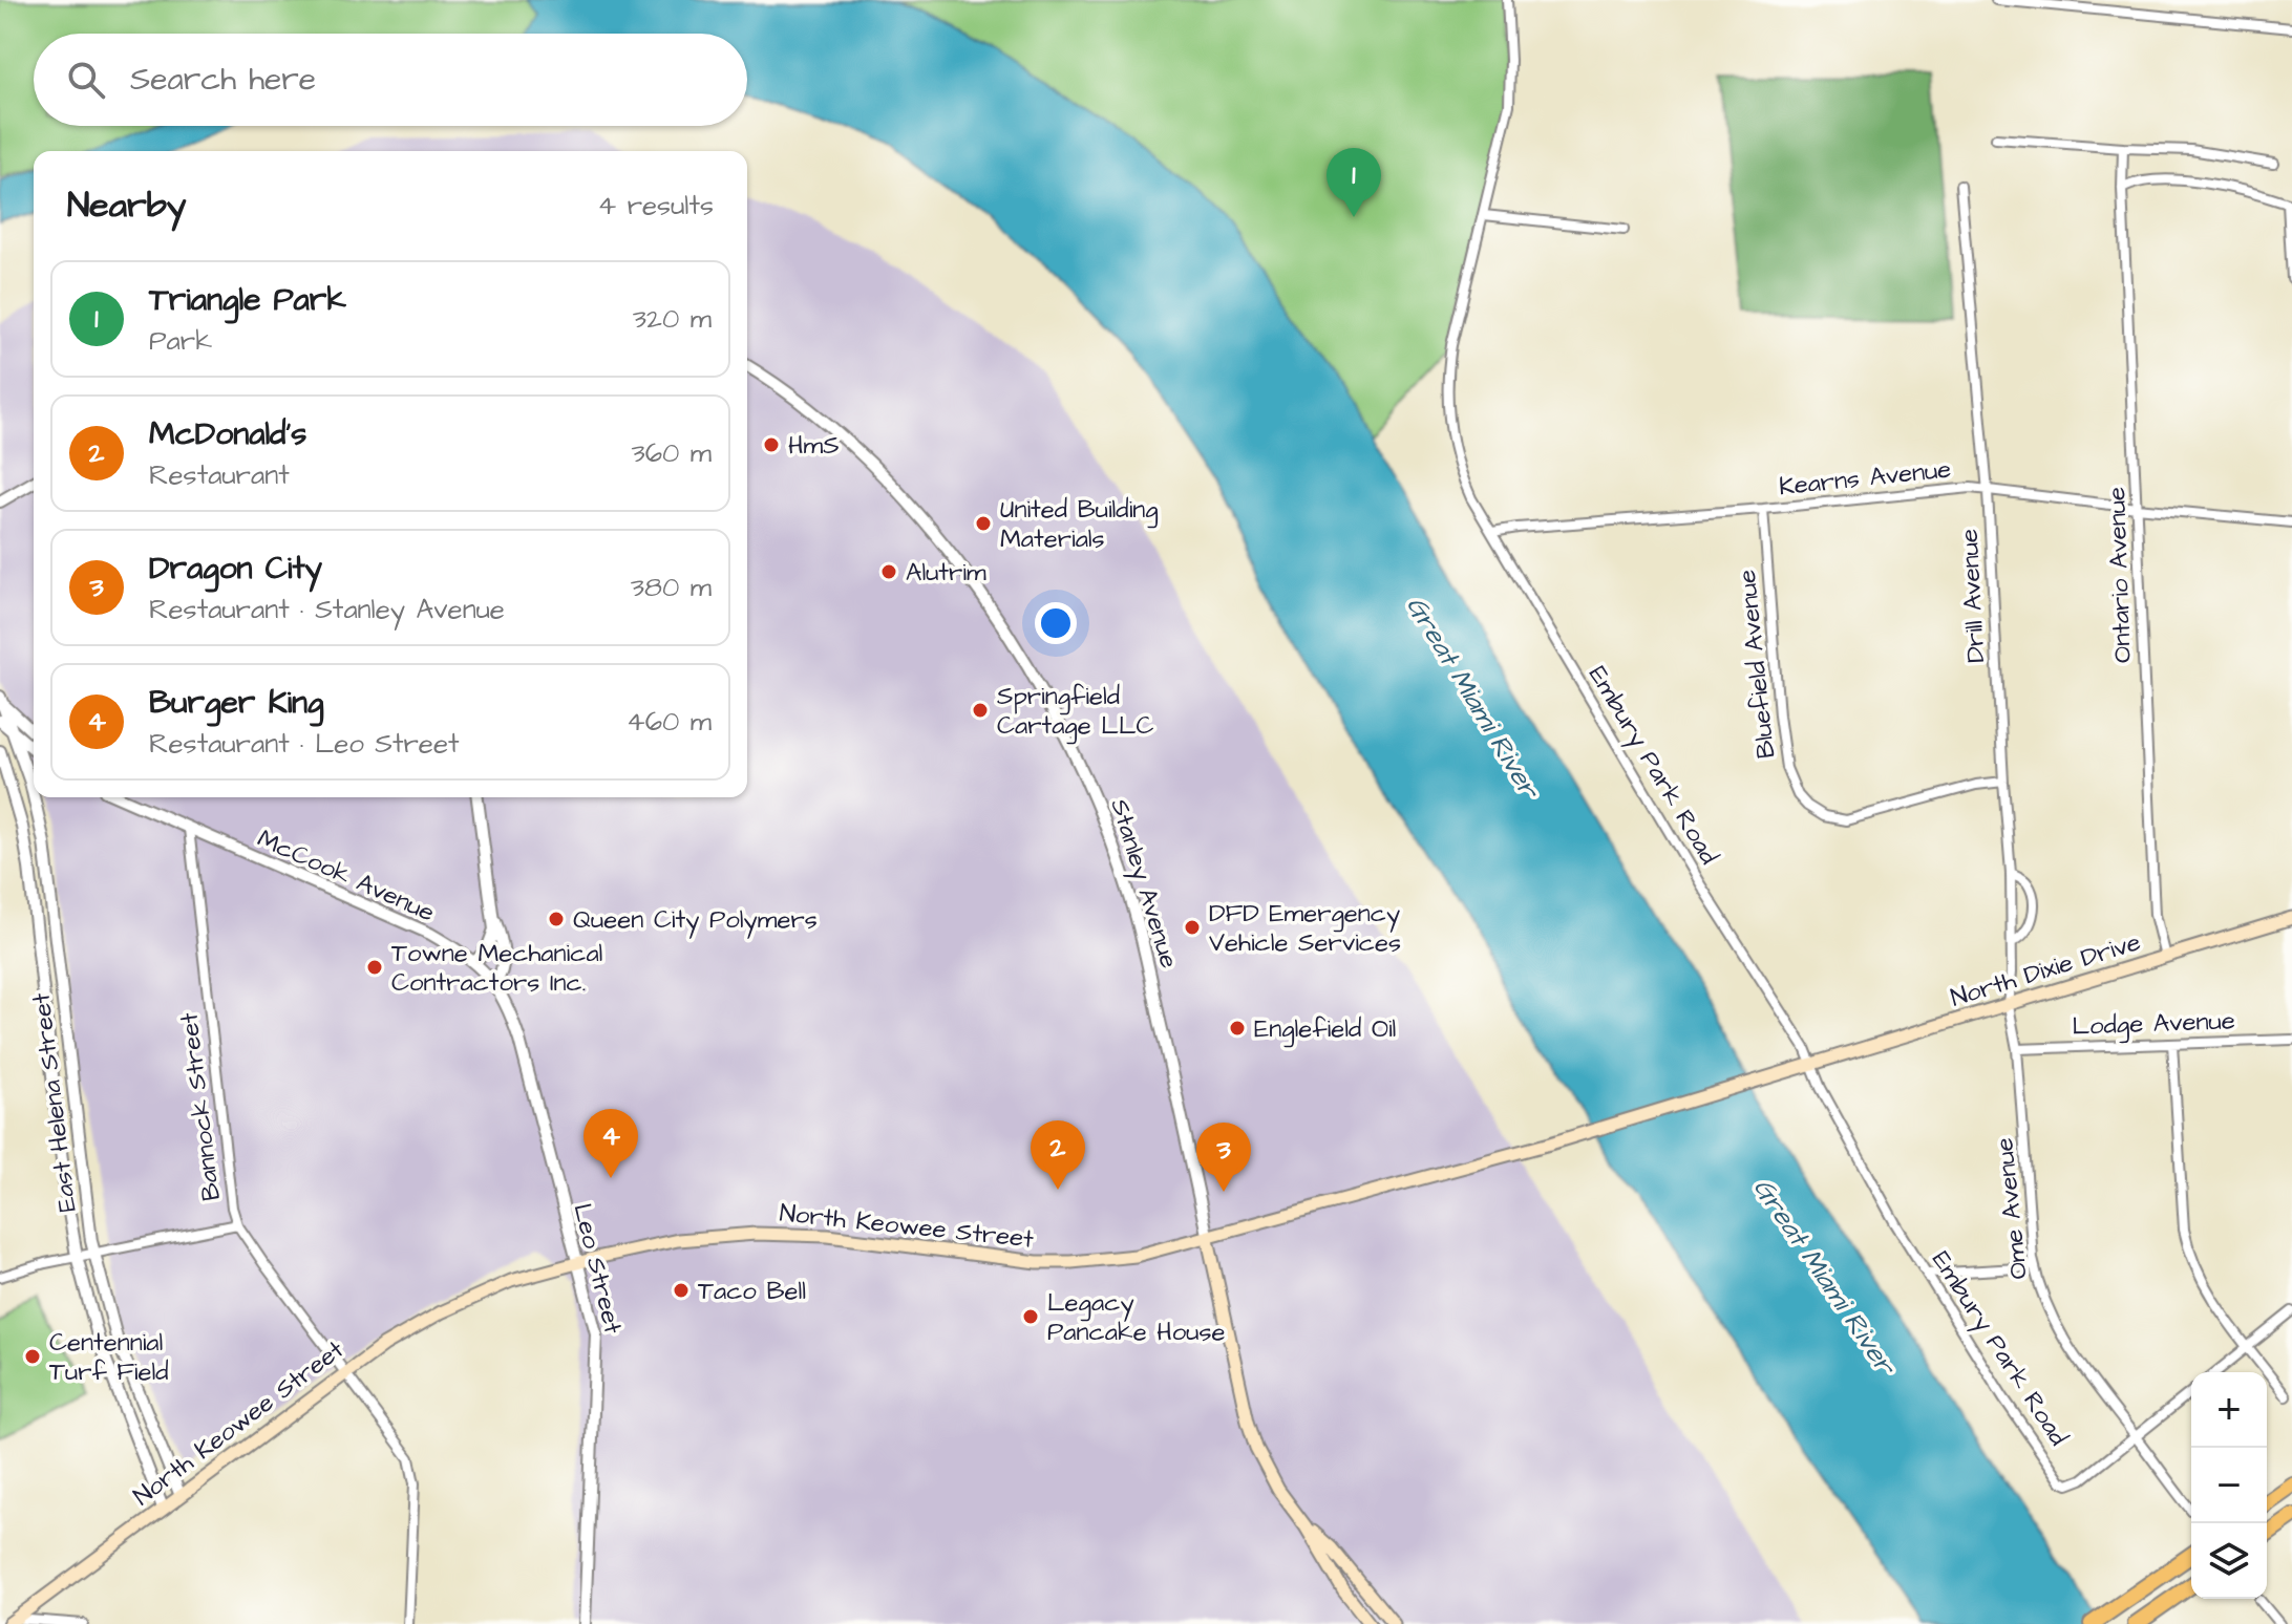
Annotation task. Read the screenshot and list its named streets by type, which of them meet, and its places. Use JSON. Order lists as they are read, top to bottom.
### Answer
{
  "streets": {
    "main road": ["Stanley Avenue", "North Dixie Drive", "North Keowee Street"],
    "street": [
      "Kearns Avenue",
      "Ontario Avenue",
      "Drill Avenue",
      "Bluefield Avenue",
      "Embury Park Road",
      "McCook Avenue",
      "Lodge Avenue",
      "East Helena Street",
      "Bannock Street",
      "Ome Avenue",
      "Leo Street"
    ]
  },
  "crossings": [
    ["Kearns Avenue", "Ontario Avenue"],
    ["Kearns Avenue", "Drill Avenue"],
    ["Kearns Avenue", "Bluefield Avenue"],
    ["Kearns Avenue", "Embury Park Road"],
    ["Ontario Avenue", "North Dixie Drive"],
    ["Drill Avenue", "Bluefield Avenue"],
    ["Drill Avenue", "North Dixie Drive"],
    ["Drill Avenue", "Ome Avenue"],
    ["Embury Park Road", "North Dixie Drive"],
    ["Embury Park Road", "Ome Avenue"],
    ["McCook Avenue", "Bannock Street"],
    ["McCook Avenue", "Leo Street"],
    ["Stanley Avenue", "North Keowee Street"],
    ["North Dixie Drive", "Ome Avenue"],
    ["North Dixie Drive", "North Keowee Street"],
    ["Lodge Avenue", "Ome Avenue"],
    ["East Helena Street", "North Keowee Street"],
    ["Bannock Street", "North Keowee Street"],
    ["North Keowee Street", "Leo Street"]
  ],
  "water": ["Great Miami River"],
  "places": [
    "HmS",
    "United Building Materials",
    "Alutrim",
    "Springfield Cartage LLC",
    "Queen City Polymers",
    "DFD Emergency Vehicle Services",
    "Towne Mechanical Contractors Inc.",
    "Englefield Oil",
    "Taco Bell",
    "Legacy Pancake House",
    "Centennial Turf Field"
  ],
  "page": {
    "search": "Search here",
    "pins": [
      "1",
      "4",
      "2",
      "3"
    ],
    "heading": ["Nearby", "4 results"],
    "list": [
      {
        "mark": "1",
        "name": "Triangle Park",
        "note": "Park",
        "value": "320 m"
      },
      {
        "mark": "2",
        "name": "McDonald's",
        "note": "Restaurant",
        "value": "360 m"
      },
      {
        "mark": "3",
        "name": "Dragon City",
        "note": "Restaurant · Stanley Avenue",
        "value": "380 m"
      },
      {
        "mark": "4",
        "name": "Burger King",
        "note": "Restaurant · Leo Street",
        "value": "460 m"
      }
    ],
    "map_buttons": ["+", "−"]
  }
}
